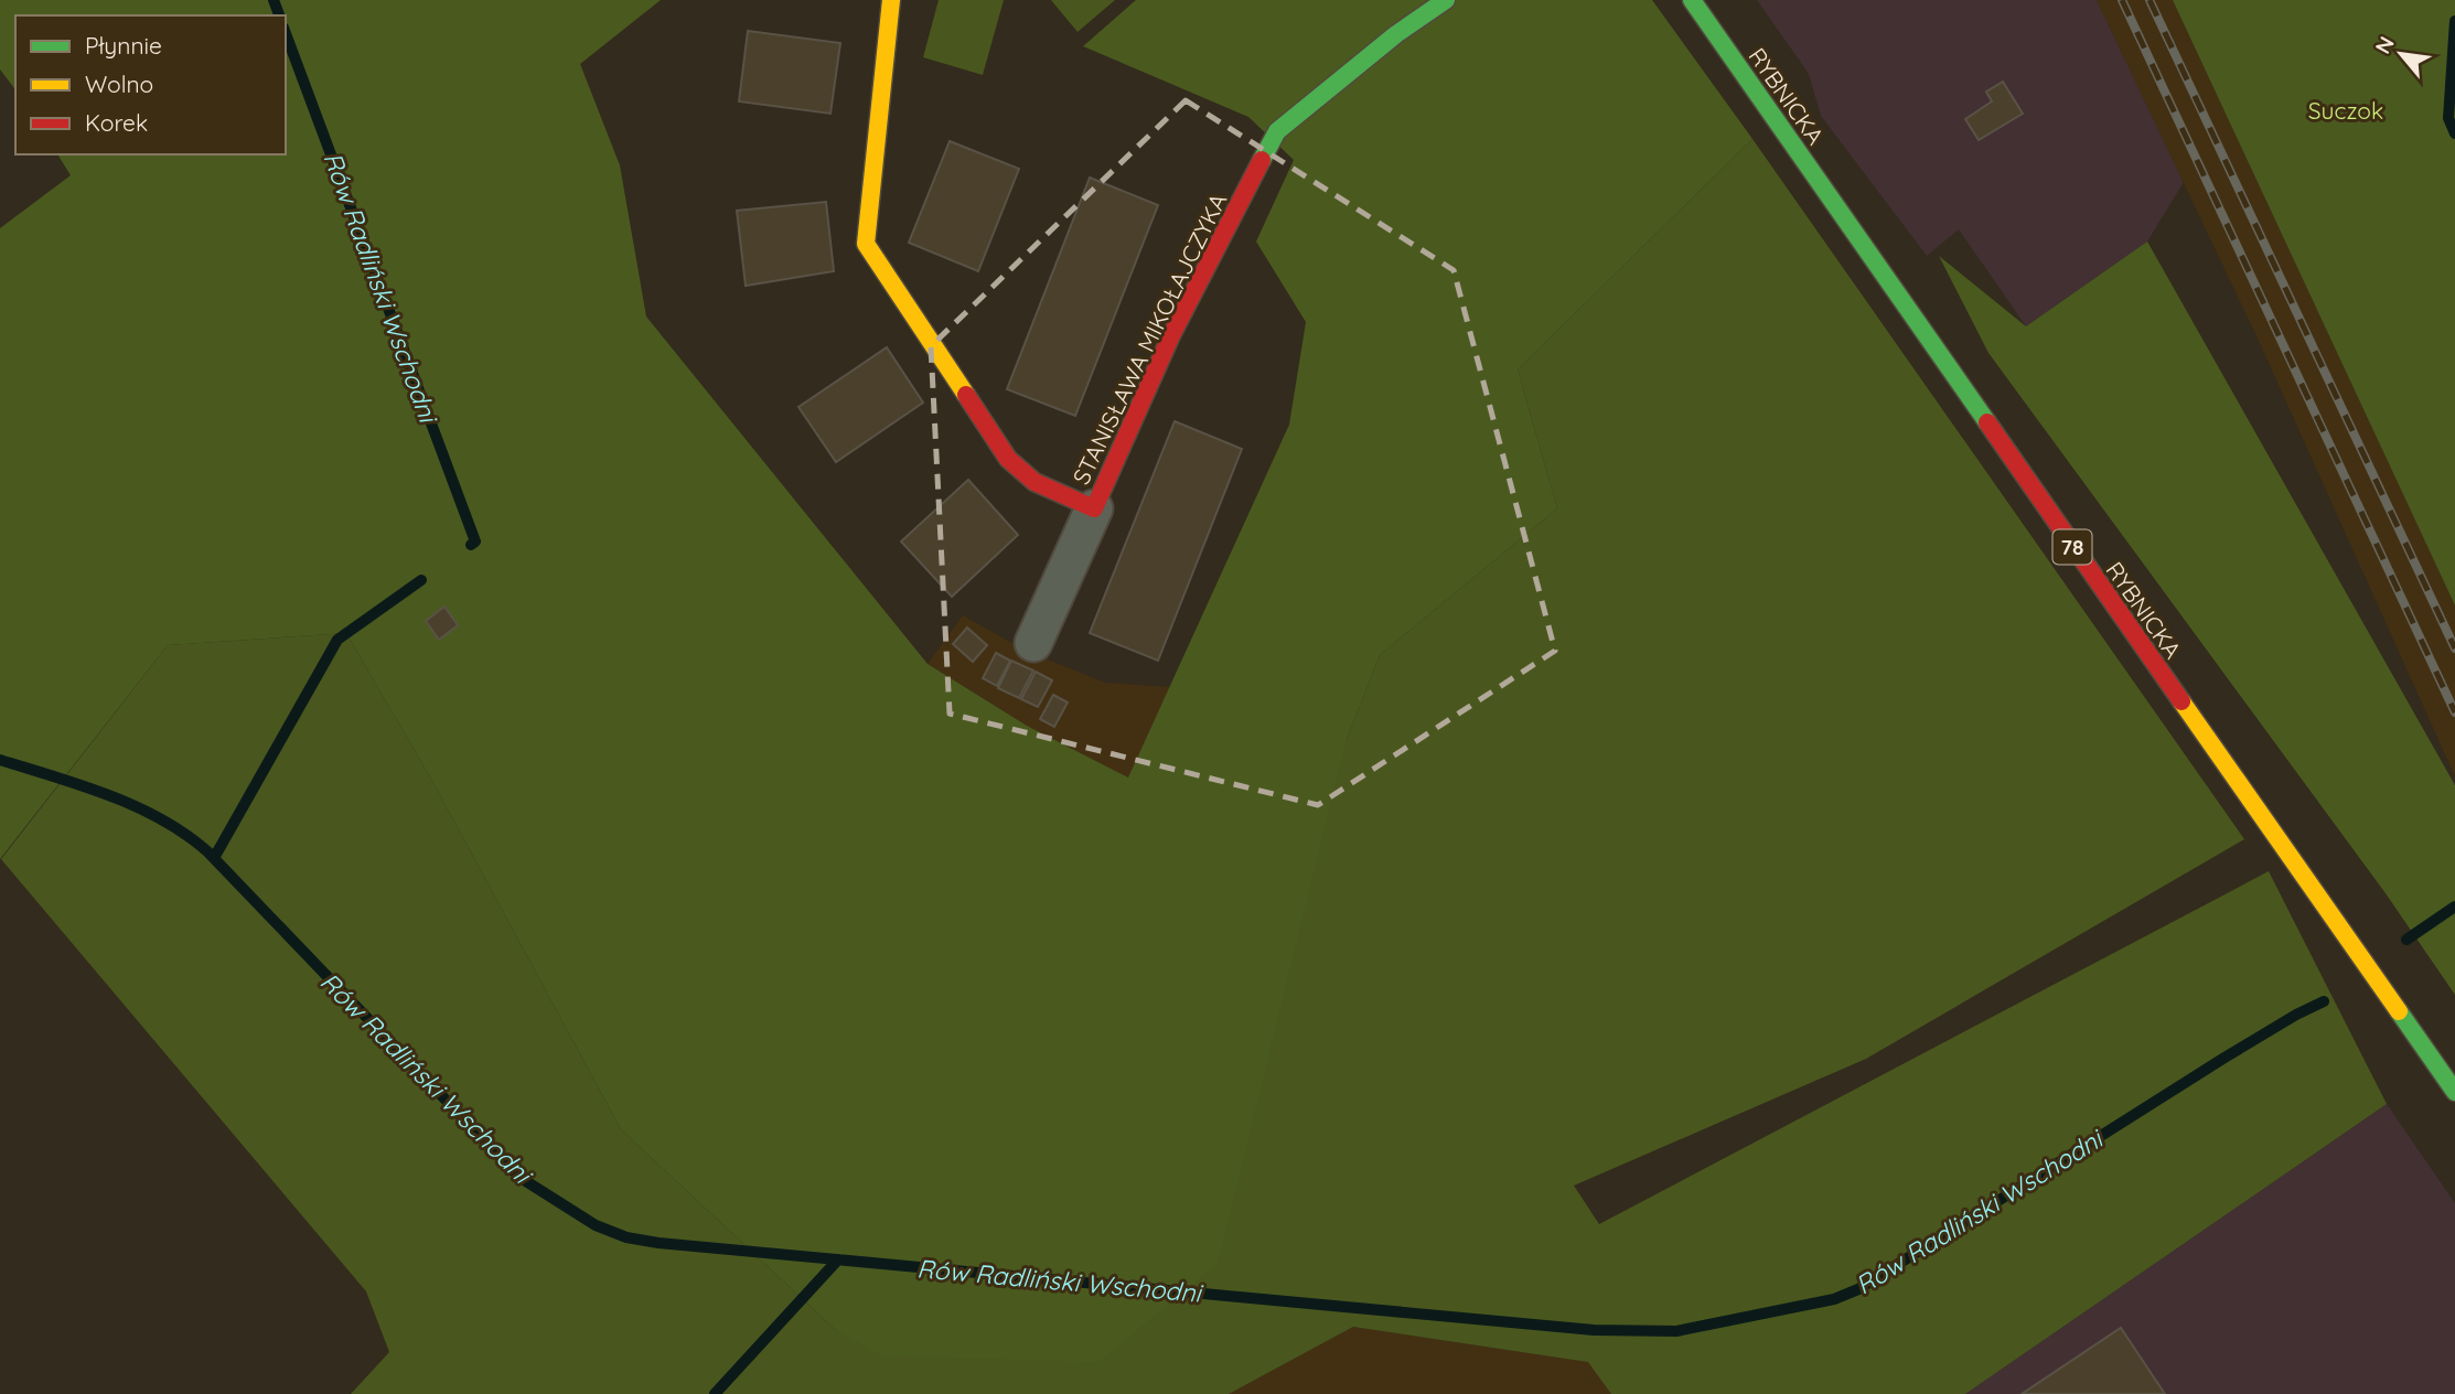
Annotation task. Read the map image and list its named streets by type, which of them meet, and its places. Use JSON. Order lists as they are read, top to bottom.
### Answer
{
  "streets": {
    "main road": ["RYBNICKA", "STANISŁAWA MIKOŁAJCZYKA", "78"]
  },
  "water": ["Rów Radliński Wschodni"],
  "parks": ["Suczok"],
  "legend": ["Płynnie", "Wolno", "Korek"],
  "north": "top left"
}
